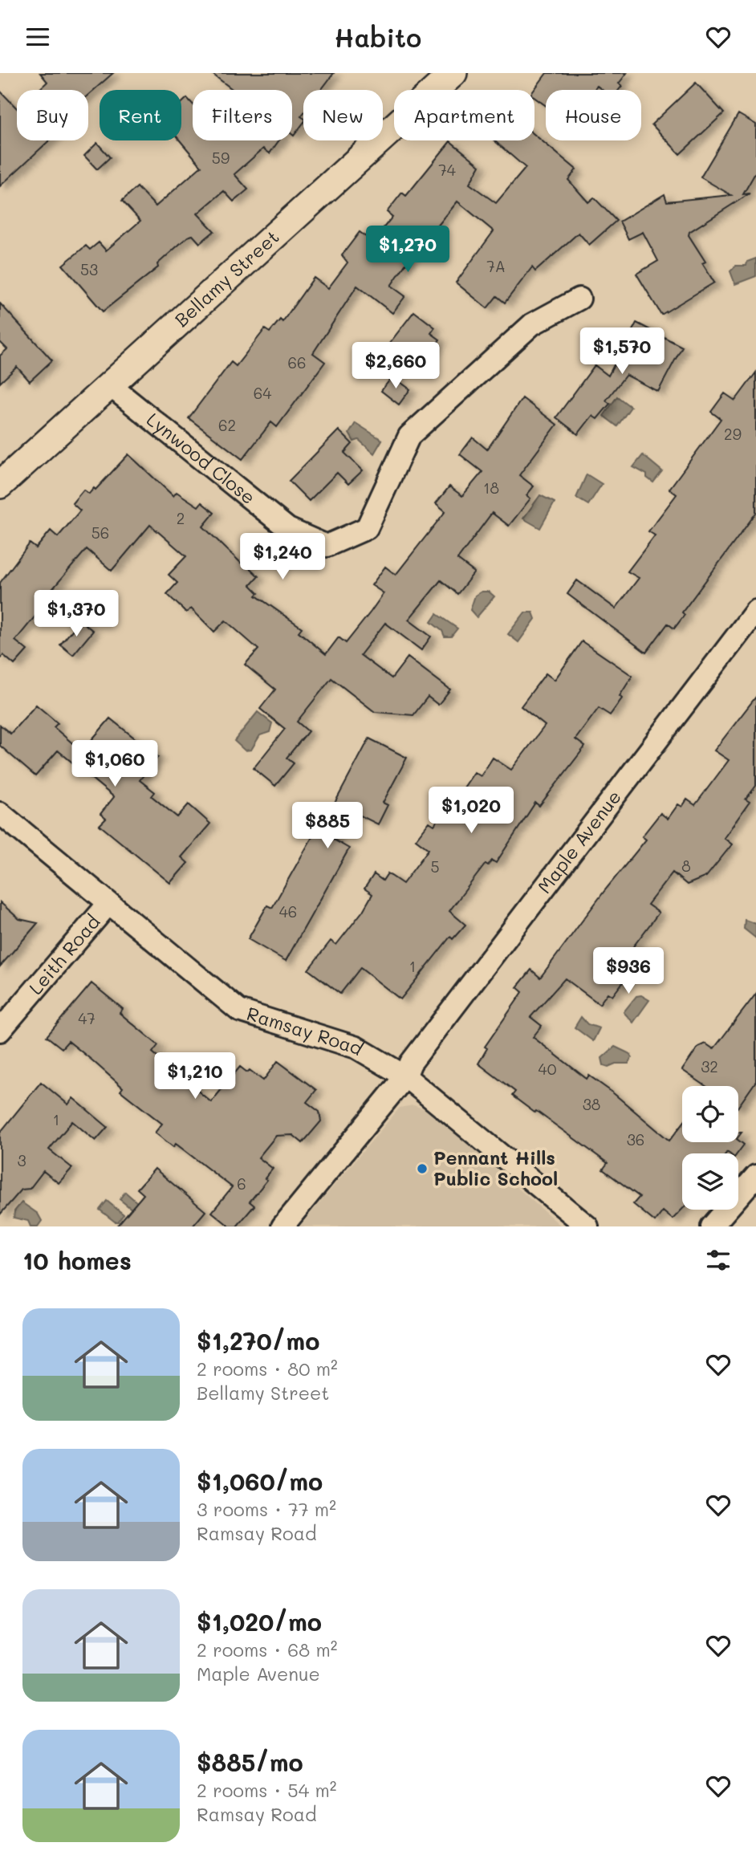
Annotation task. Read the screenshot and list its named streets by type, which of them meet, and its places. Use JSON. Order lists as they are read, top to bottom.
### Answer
{
  "streets": {
    "street": [
      "Bellamy Street",
      "Lynwood Close",
      "Maple Avenue",
      "Leith Road",
      "Ramsay Road"
    ]
  },
  "crossings": [
    ["Bellamy Street", "Lynwood Close"],
    ["Maple Avenue", "Ramsay Road"],
    ["Leith Road", "Ramsay Road"]
  ],
  "places": ["Pennant Hills Public School"],
  "house_numbers": [
    "59",
    "74",
    "7A",
    "53",
    "66",
    "64",
    "62",
    "29",
    "18",
    "2",
    "56",
    "8",
    "5",
    "46",
    "1",
    "47",
    "32",
    "40",
    "38",
    "1",
    "36",
    "3",
    "6"
  ],
  "page": {
    "header": "Habito",
    "chip": [
      "Buy",
      "Rent",
      "Filters",
      "New",
      "Apartment",
      "House"
    ],
    "price": [
      "$1,270",
      "$1,570",
      "$2,660",
      "$1,240",
      "$1,370",
      "$1,060",
      "$1,020",
      "$885",
      "$936",
      "$1,210"
    ],
    "heading": "10 homes",
    "list": [
      {
        "name": "$1,270/mo",
        "note": "2 rooms · 80 m² · Bellamy Street"
      },
      {
        "name": "$1,060/mo",
        "note": "3 rooms · 77 m² · Ramsay Road"
      },
      {
        "name": "$1,020/mo",
        "note": "2 rooms · 68 m² · Maple Avenue"
      },
      {
        "name": "$885/mo",
        "note": "2 rooms · 54 m² · Ramsay Road"
      }
    ]
  }
}
